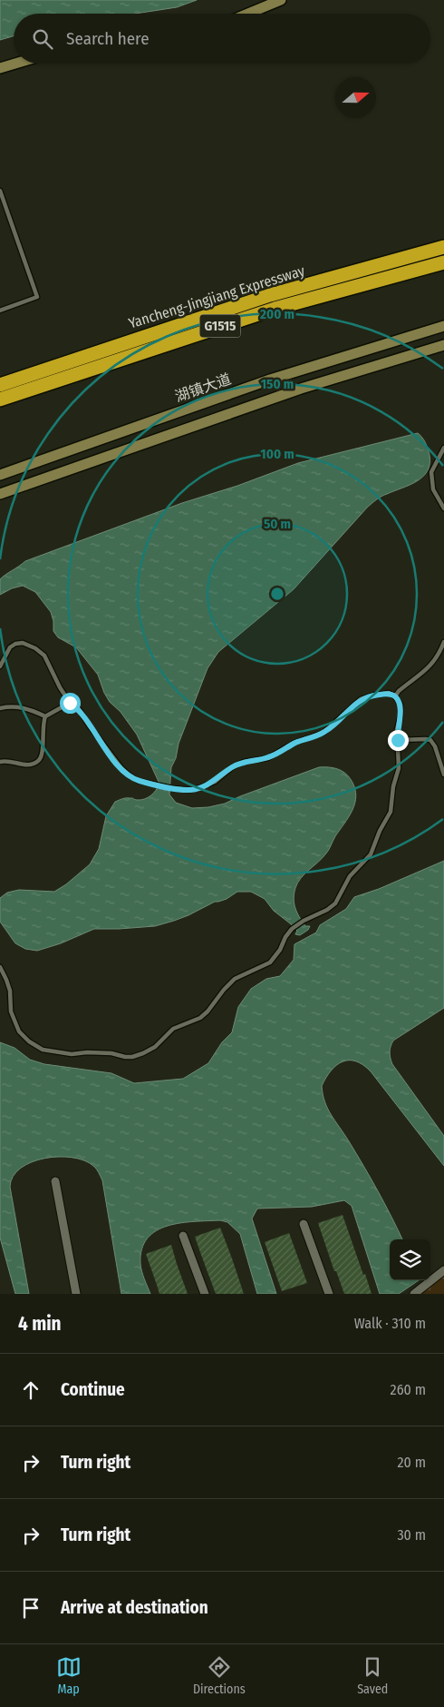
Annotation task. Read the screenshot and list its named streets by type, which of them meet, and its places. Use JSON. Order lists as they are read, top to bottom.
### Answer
{
  "streets": {
    "highway": ["Yancheng-Jingjiang Expressway", "G1515"],
    "main road": ["湖镇大道"]
  },
  "north": "right",
  "page": {
    "search": "Search here",
    "heading": ["4 min", "Walk · 310 m"],
    "list": [
      ["Continue", "260 m"],
      ["Turn right", "20 m"],
      ["Turn right", "30 m"],
      "Arrive at destination"
    ],
    "nav": ["Map", "Directions", "Saved"]
  },
  "rings": [
    "200 m",
    "150 m",
    "100 m",
    "50 m"
  ]
}
